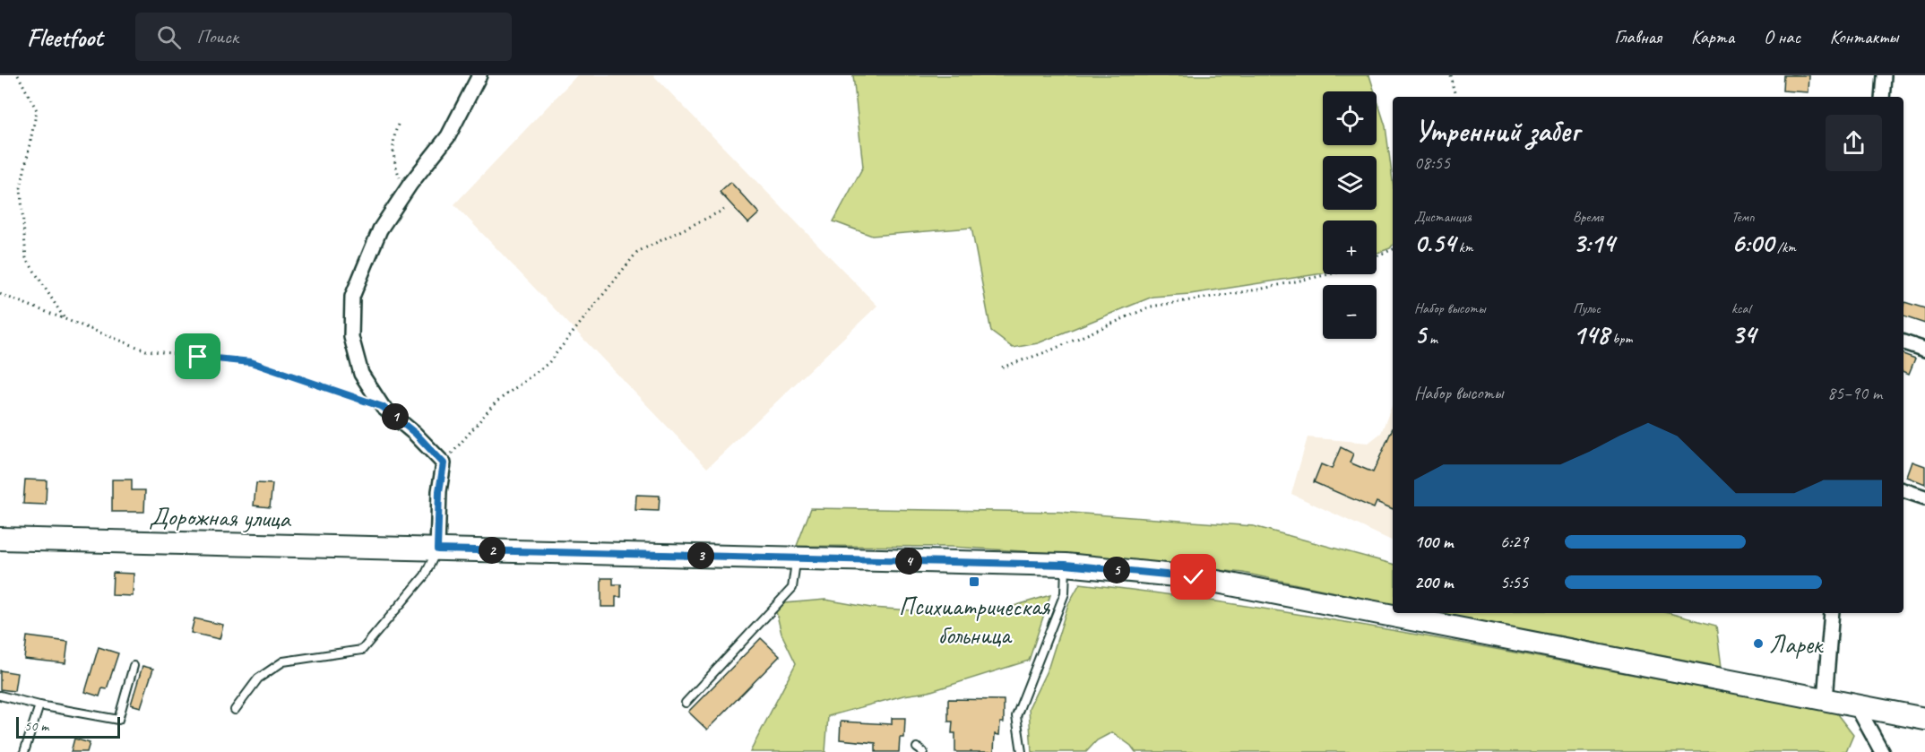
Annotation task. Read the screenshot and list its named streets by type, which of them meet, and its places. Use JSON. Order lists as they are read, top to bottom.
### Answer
{
  "streets": {
    "main road": ["Дорожная улица"]
  },
  "places": {
    "transit": ["Психиатрическая больница"],
    "other": ["Ларек"]
  },
  "scale_bar": "50 m",
  "page": {
    "header": "Fleetfoot",
    "search": "Поиск",
    "nav": [
      "Главная",
      "Карта",
      "О нас",
      "Контакты"
    ],
    "map_buttons": ["+", "−"],
    "heading": ["Утренний забег", "08:55"],
    "stats": [
      ["Дистанция", "0.54 km"],
      ["Время", "3:14"],
      ["Темп", "6:00 /km"],
      ["Набор высоты", "5 m"],
      ["Пульс", "148 bpm"],
      ["kcal", "34"]
    ],
    "chart": ["Набор высоты", "85–90 m"],
    "pins": [
      "1",
      "2",
      "3",
      "4",
      "5"
    ],
    "list": [
      {
        "name": "100 m",
        "note": "6:29"
      },
      {
        "name": "200 m",
        "note": "5:55"
      }
    ],
    "scale": "50 m"
  }
}
